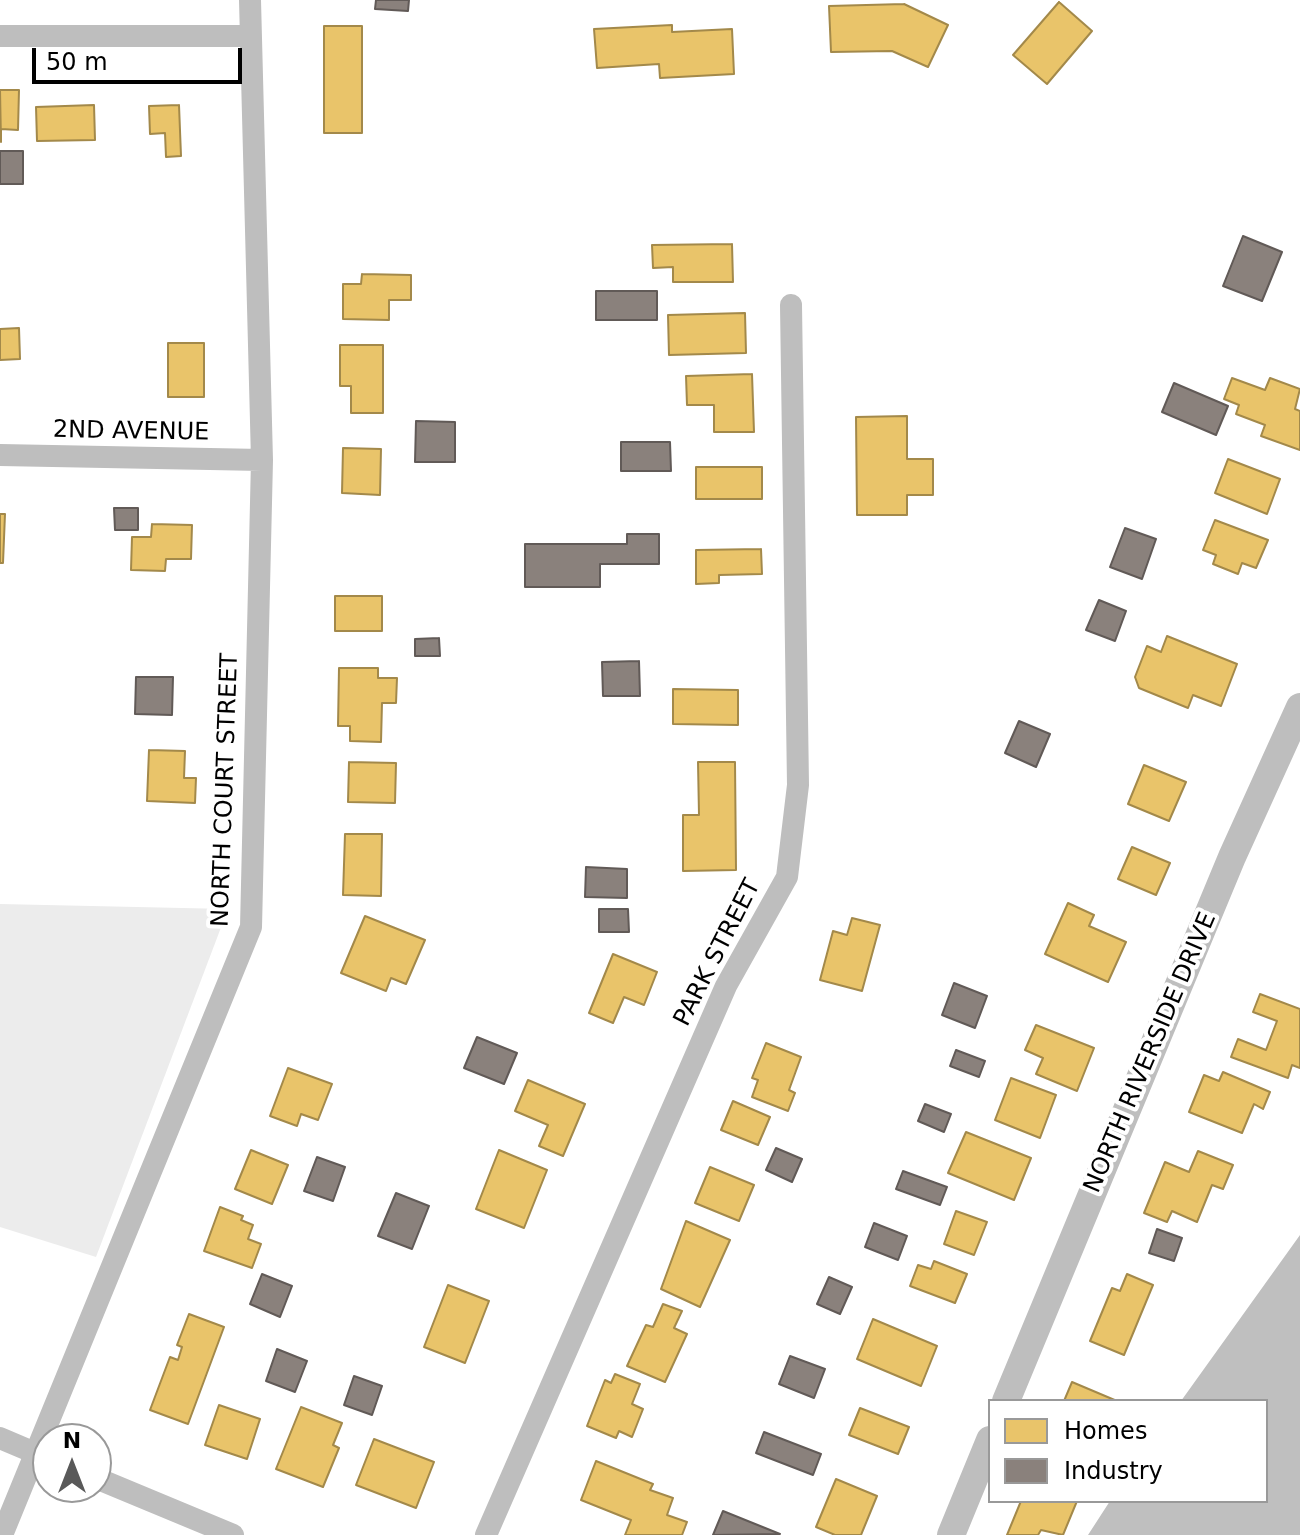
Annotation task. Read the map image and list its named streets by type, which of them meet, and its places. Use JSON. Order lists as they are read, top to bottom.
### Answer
{
  "streets": {
    "street": [
      "2ND AVENUE",
      "NORTH COURT STREET",
      "PARK STREET",
      "NORTH RIVERSIDE DRIVE"
    ]
  },
  "crossings": [
    ["2ND AVENUE", "NORTH COURT STREET"]
  ],
  "legend": ["Homes", "Industry"],
  "scale_bar": "50 m",
  "north": "top"
}
